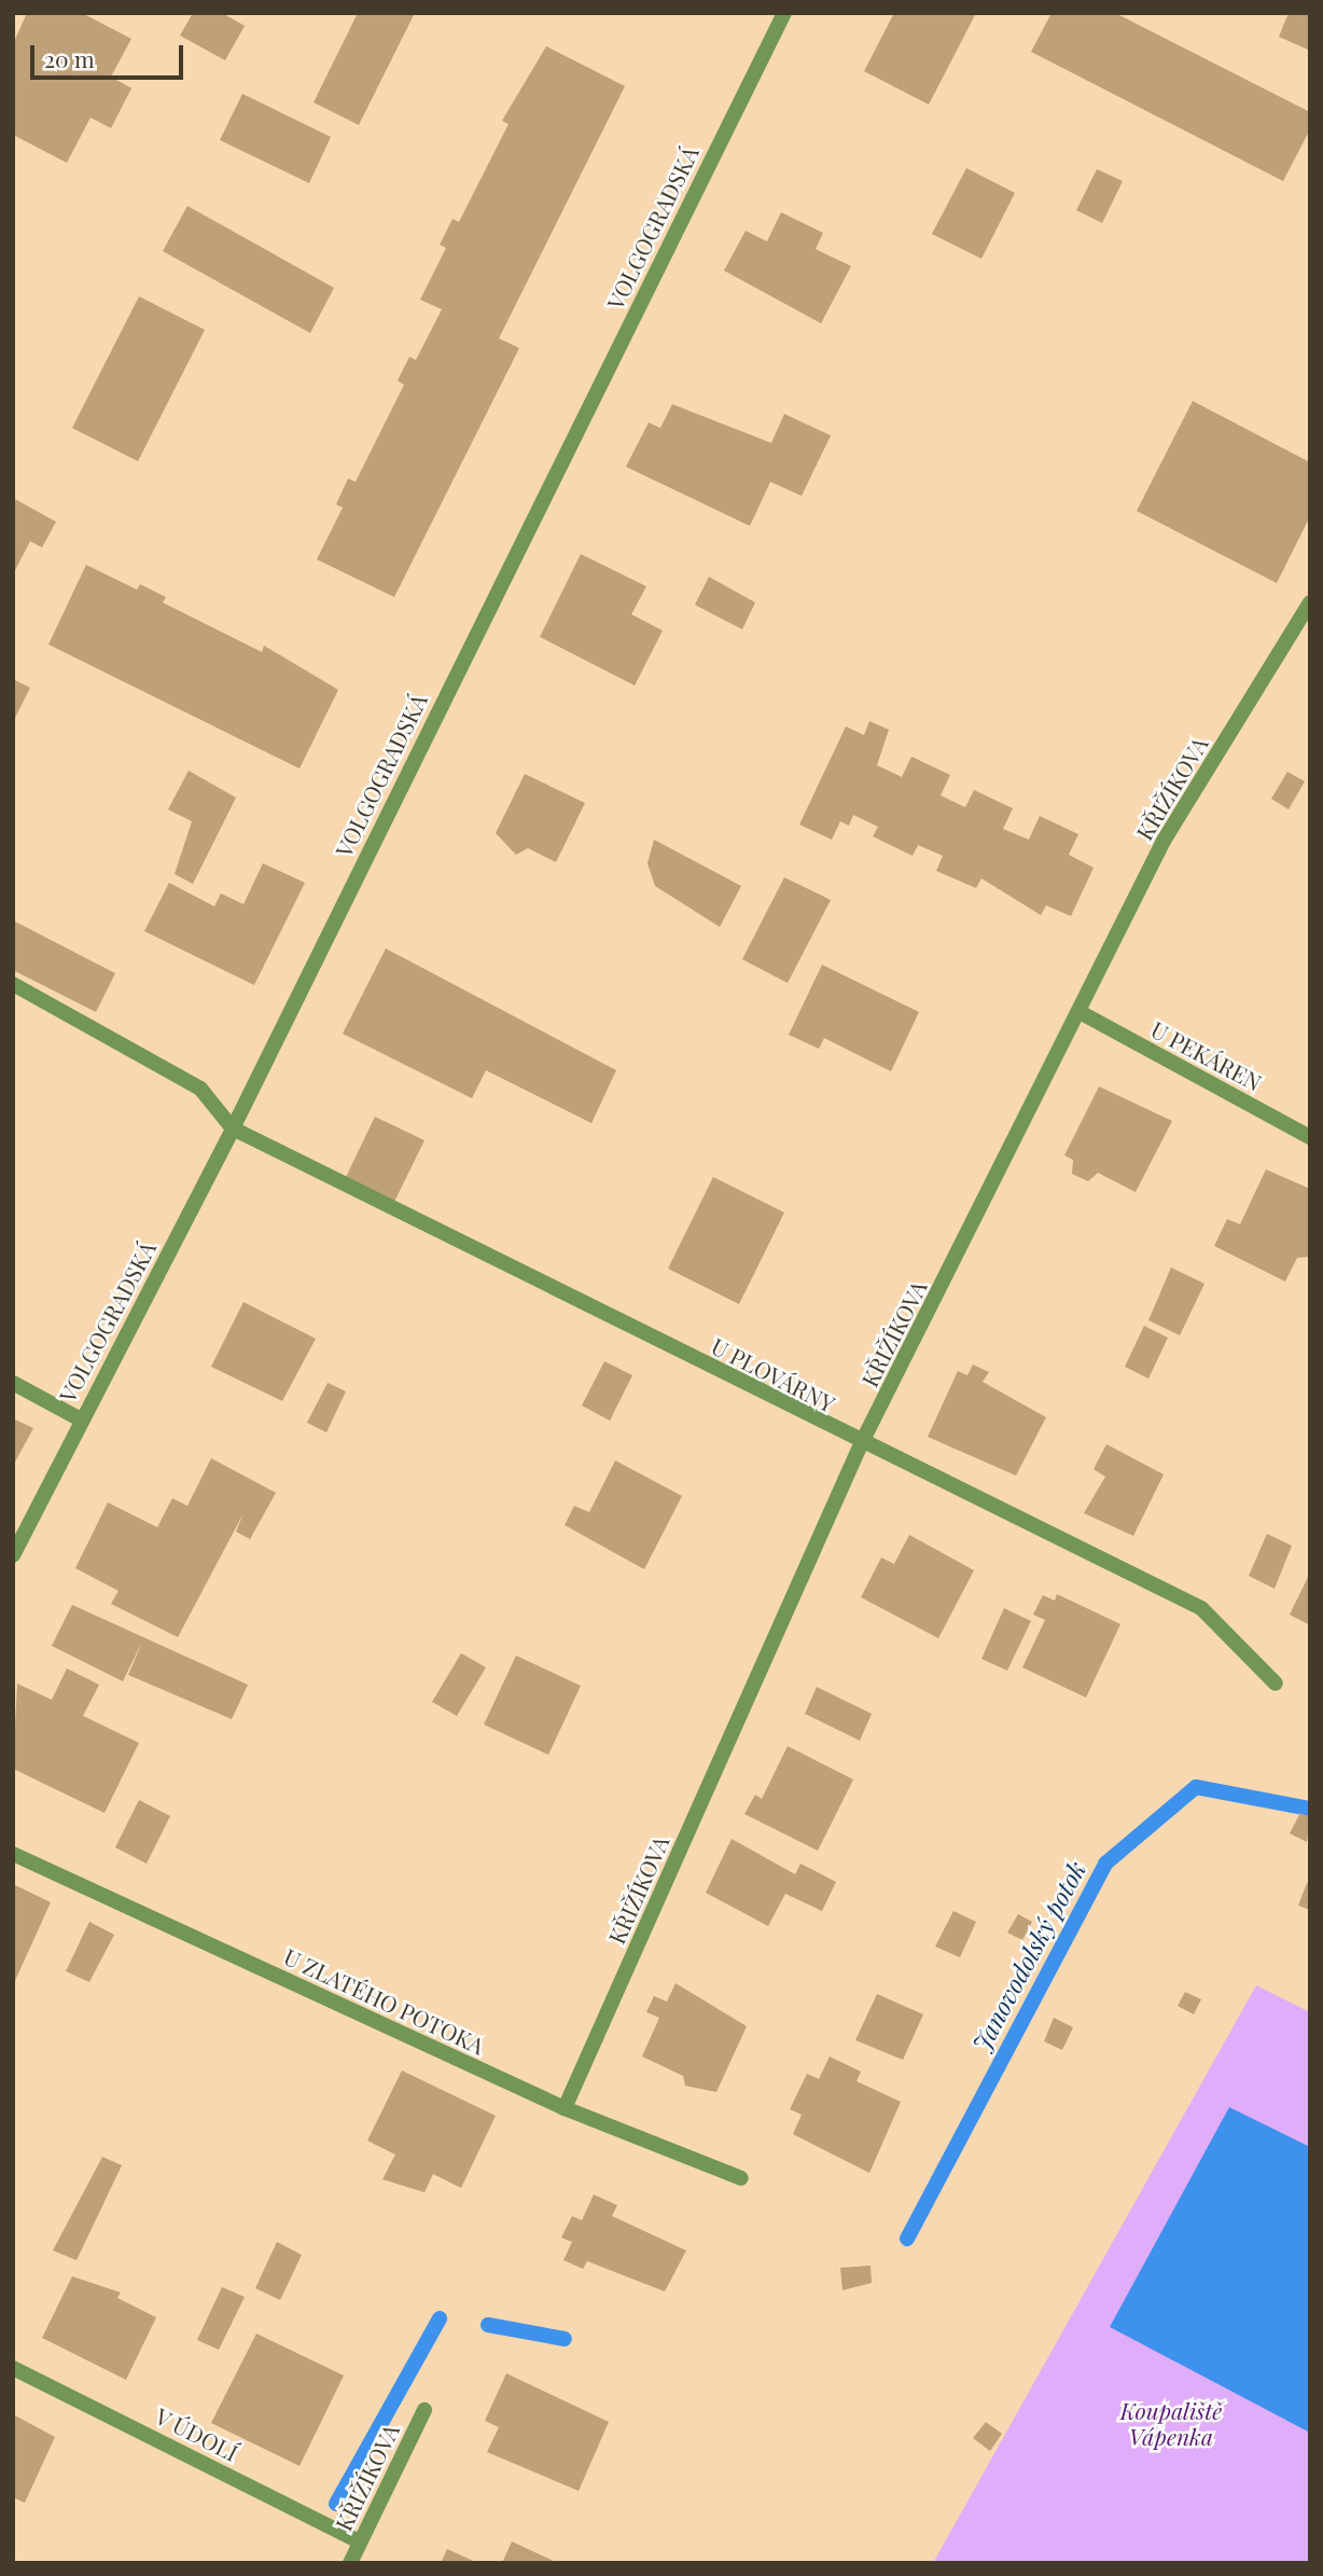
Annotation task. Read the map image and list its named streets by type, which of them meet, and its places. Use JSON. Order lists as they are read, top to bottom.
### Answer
{
  "streets": {
    "street": [
      "VOLGOGRADSKÁ",
      "KŘIŽÍKOVA",
      "U PEKÁREN",
      "U PLOVÁRNY",
      "U ZLATÉHO POTOKA",
      "V ÚDOLÍ"
    ]
  },
  "crossings": [
    ["VOLGOGRADSKÁ", "U PLOVÁRNY"],
    ["KŘIŽÍKOVA", "U PEKÁREN"],
    ["KŘIŽÍKOVA", "U PLOVÁRNY"],
    ["KŘIŽÍKOVA", "U ZLATÉHO POTOKA"],
    ["KŘIŽÍKOVA", "V ÚDOLÍ"]
  ],
  "water": ["Janovodolský potok"],
  "parks": ["Koupaliště Vápenka"],
  "scale_bar": "20 m"
}
